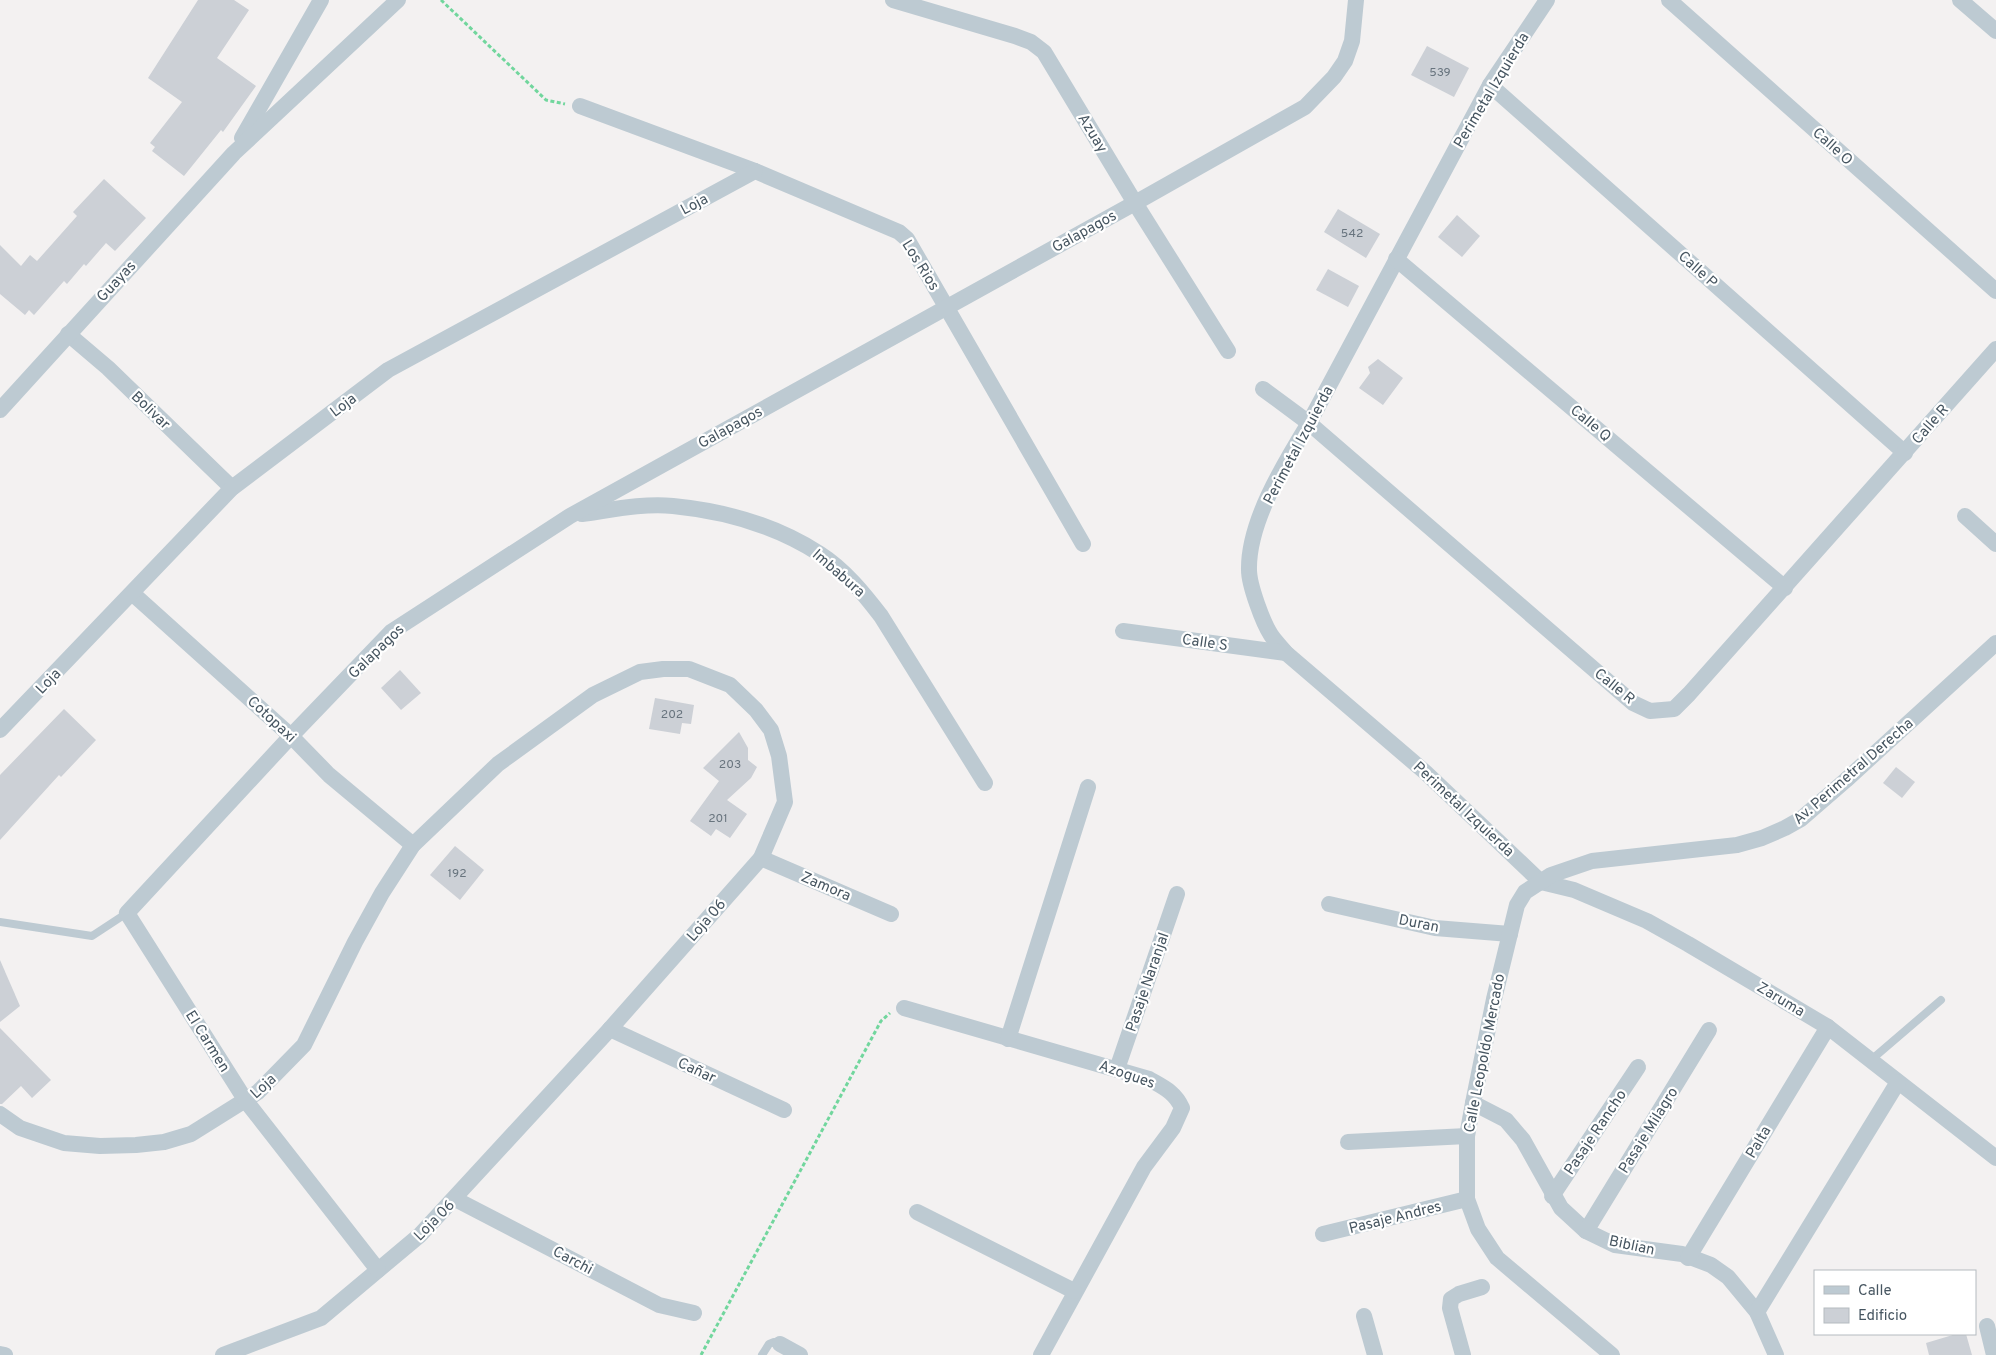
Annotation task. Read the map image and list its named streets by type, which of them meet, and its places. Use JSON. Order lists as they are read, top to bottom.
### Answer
{
  "streets": {
    "street": [
      "Perimetal Izquierda",
      "Azuay",
      "Calle O",
      "Loja",
      "Galapagos",
      "Los Rios",
      "Calle P",
      "Guayas",
      "Bolivar",
      "Calle Q",
      "Calle R",
      "Imbabura",
      "Calle S",
      "Cotopaxi",
      "Av. Perimetral Derecha",
      "Zamora",
      "Loja 06",
      "Duran",
      "Pasaje Naranjal",
      "Zaruma",
      "El Carmen",
      "Calle Leopoldo Mercado",
      "Cañar",
      "Azogues",
      "Pasaje Milagro",
      "Pasaje Rancho",
      "Palta",
      "Pasaje Andres",
      "Biblian",
      "Carchi"
    ]
  },
  "crossings": [
    ["Perimetal Izquierda", "Calle P"],
    ["Perimetal Izquierda", "Calle Q"],
    ["Perimetal Izquierda", "Calle R"],
    ["Perimetal Izquierda", "Calle S"],
    ["Perimetal Izquierda", "Av. Perimetral Derecha"],
    ["Perimetal Izquierda", "Zaruma"],
    ["Perimetal Izquierda", "Calle Leopoldo Mercado"],
    ["Azuay", "Galapagos"],
    ["Loja", "Los Rios"],
    ["Loja", "Bolivar"],
    ["Loja", "Cotopaxi"],
    ["Loja", "Loja 06"],
    ["Loja", "El Carmen"],
    ["Galapagos", "Los Rios"],
    ["Galapagos", "Imbabura"],
    ["Galapagos", "Cotopaxi"],
    ["Galapagos", "El Carmen"],
    ["Calle P", "Calle R"],
    ["Guayas", "Bolivar"],
    ["Calle Q", "Calle R"],
    ["Cotopaxi", "Loja 06"],
    ["Av. Perimetral Derecha", "Zaruma"],
    ["Av. Perimetral Derecha", "Calle Leopoldo Mercado"],
    ["Zamora", "Loja 06"],
    ["Loja 06", "El Carmen"],
    ["Loja 06", "Cañar"],
    ["Loja 06", "Carchi"],
    ["Duran", "Calle Leopoldo Mercado"],
    ["Pasaje Naranjal", "Azogues"],
    ["Zaruma", "Calle Leopoldo Mercado"],
    ["Zaruma", "Palta"],
    ["Calle Leopoldo Mercado", "Pasaje Andres"],
    ["Calle Leopoldo Mercado", "Biblian"],
    ["Pasaje Milagro", "Biblian"],
    ["Pasaje Rancho", "Biblian"],
    ["Palta", "Biblian"]
  ],
  "house_numbers": [
    "539",
    "542",
    "202",
    "203",
    "201",
    "192"
  ],
  "legend": ["Calle", "Edificio"]
}
